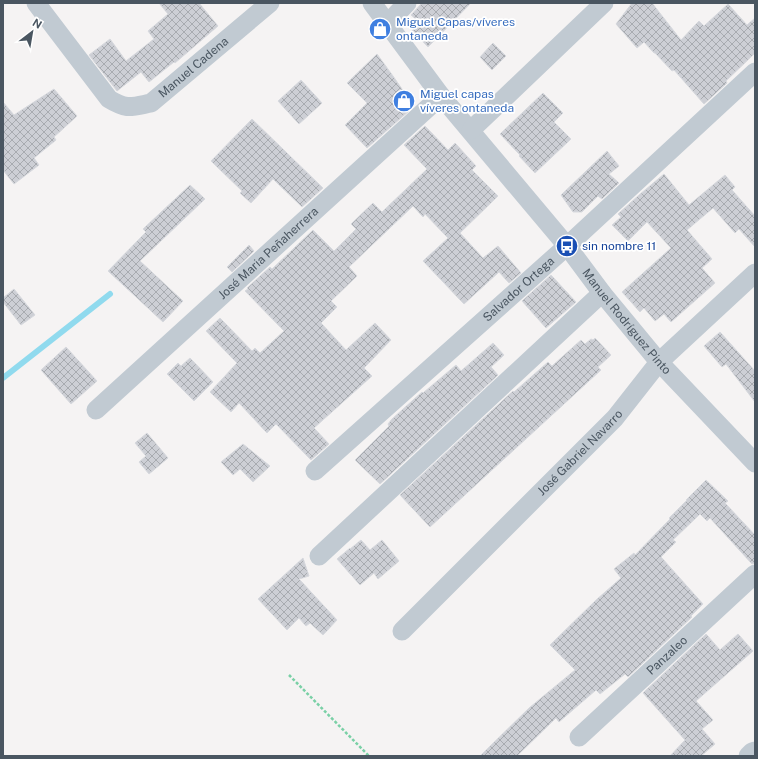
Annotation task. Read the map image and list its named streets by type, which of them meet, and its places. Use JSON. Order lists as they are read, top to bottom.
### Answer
{
  "streets": {
    "street": [
      "Manuel Cadena",
      "José Maria Peñaherrera",
      "Salvador Ortega",
      "Manuel Rodríguez Pinto",
      "José Gabriel Navarro",
      "Panzaleo"
    ]
  },
  "crossings": [
    ["José Maria Peñaherrera", "Manuel Rodríguez Pinto"],
    ["Salvador Ortega", "Manuel Rodríguez Pinto"],
    ["Manuel Rodríguez Pinto", "José Gabriel Navarro"]
  ],
  "places": {
    "shop": ["Miguel Capas/víveres ontaneda", "Miguel capas víveres ontaneda"],
    "bus stop": ["sin nombre 11"]
  },
  "north": "top right"
}
